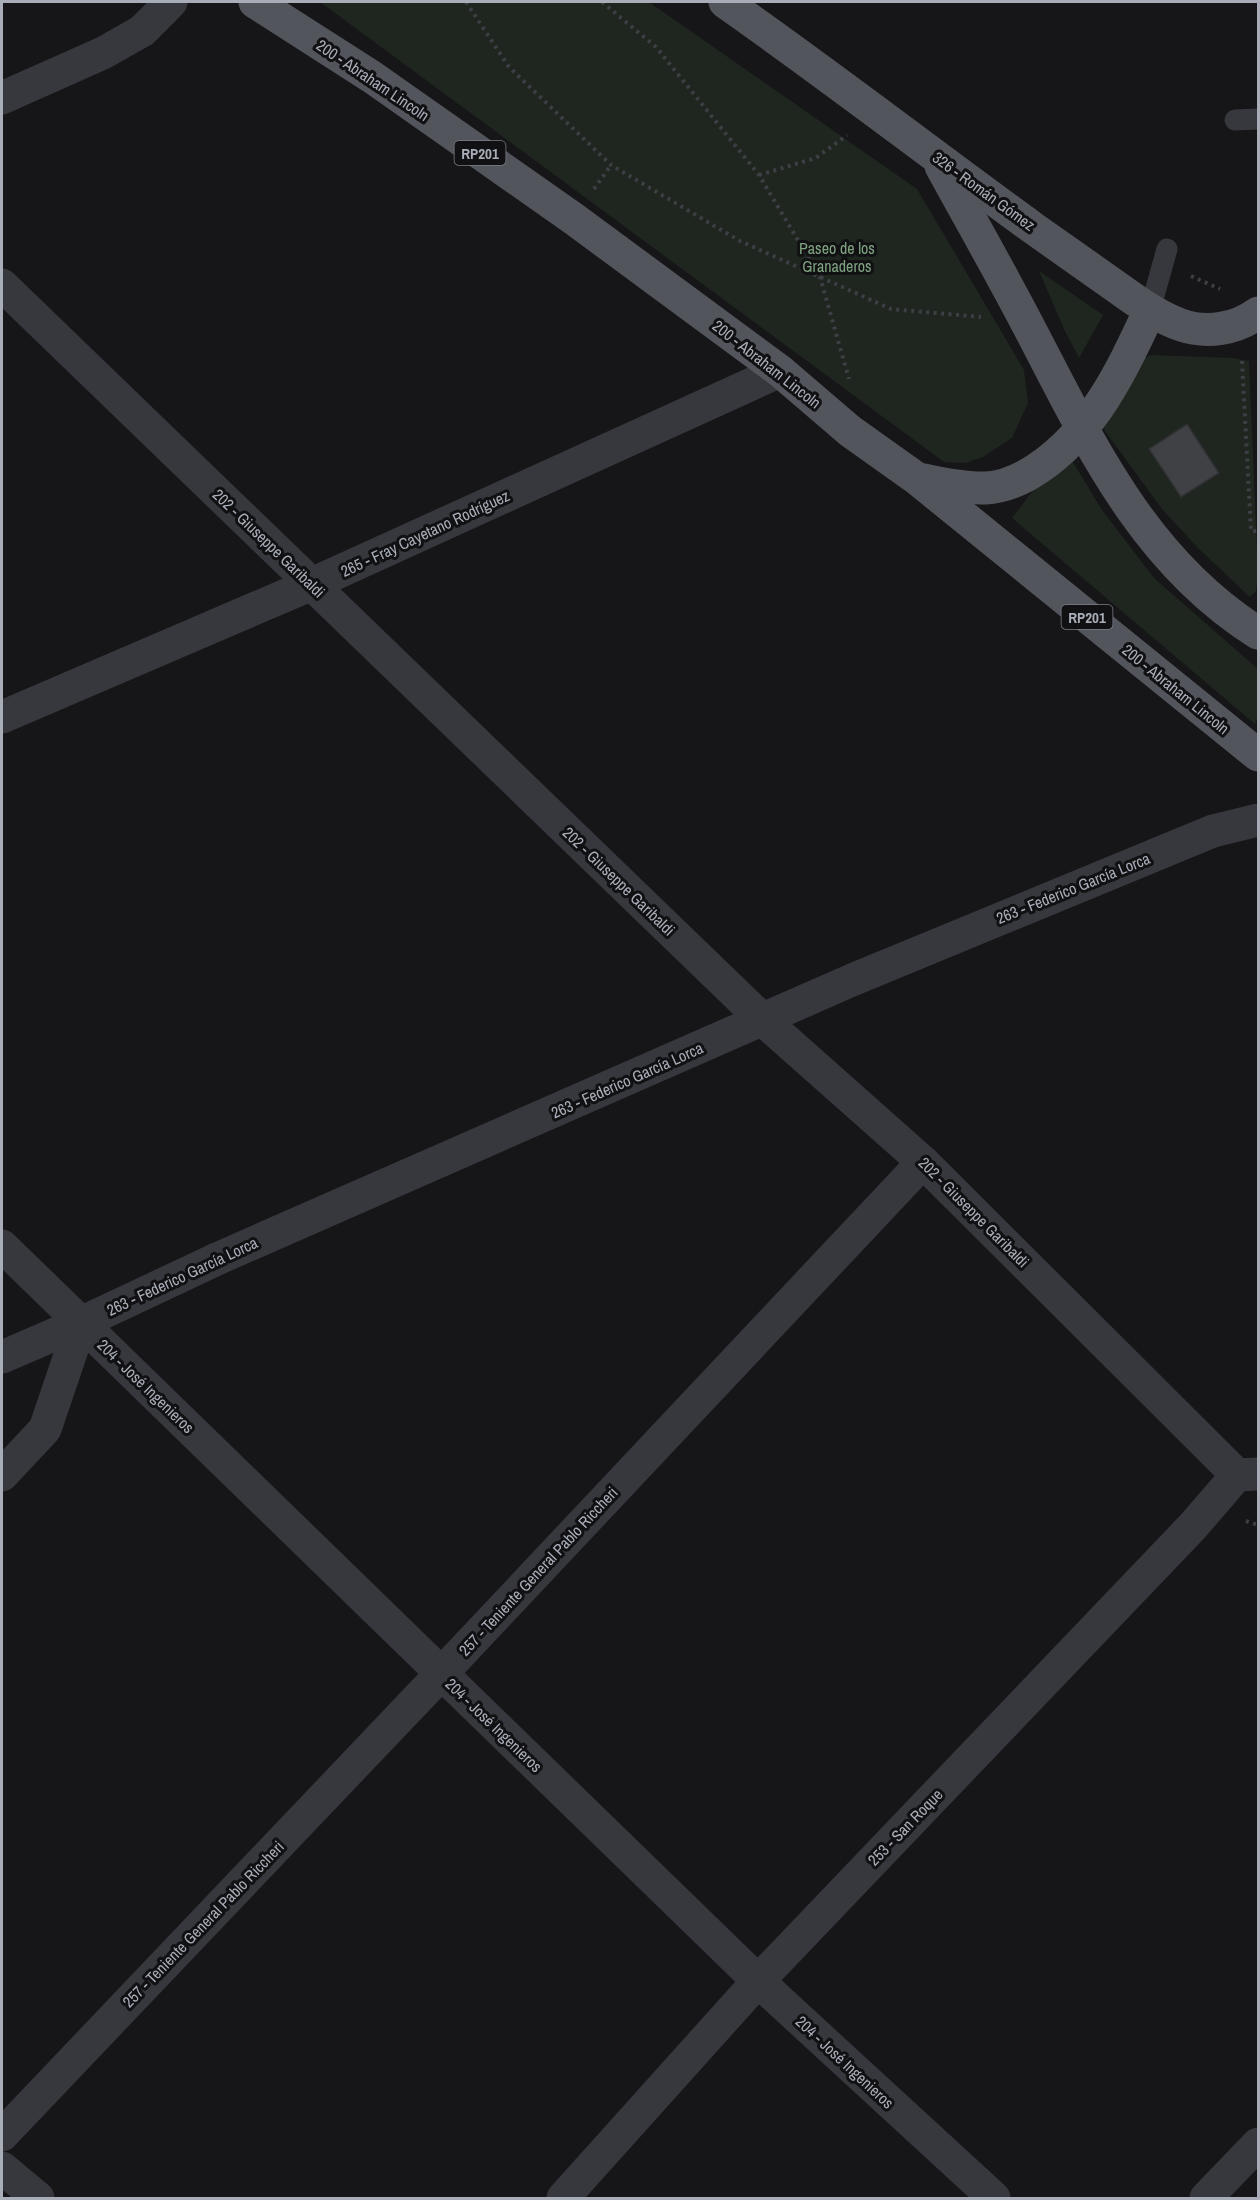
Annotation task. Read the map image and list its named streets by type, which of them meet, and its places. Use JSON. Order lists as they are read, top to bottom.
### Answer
{
  "streets": {
    "main road": ["200 - Abraham Lincoln", "RP201", "326 - Román Gómez"],
    "street": [
      "265 - Fray Cayetano Rodríguez",
      "202 - Giuseppe Garibaldi",
      "263 - Federico García Lorca",
      "204 - José Ingenieros",
      "257 - Teniente General Pablo Riccheri",
      "253 - San Roque"
    ]
  },
  "crossings": [
    ["200 - Abraham Lincoln", "265 - Fray Cayetano Rodríguez"],
    ["265 - Fray Cayetano Rodríguez", "202 - Giuseppe Garibaldi"],
    ["202 - Giuseppe Garibaldi", "263 - Federico García Lorca"],
    ["202 - Giuseppe Garibaldi", "257 - Teniente General Pablo Riccheri"],
    ["202 - Giuseppe Garibaldi", "253 - San Roque"],
    ["263 - Federico García Lorca", "204 - José Ingenieros"],
    ["204 - José Ingenieros", "257 - Teniente General Pablo Riccheri"],
    ["204 - José Ingenieros", "253 - San Roque"]
  ],
  "parks": ["Paseo de los Granaderos"]
}
